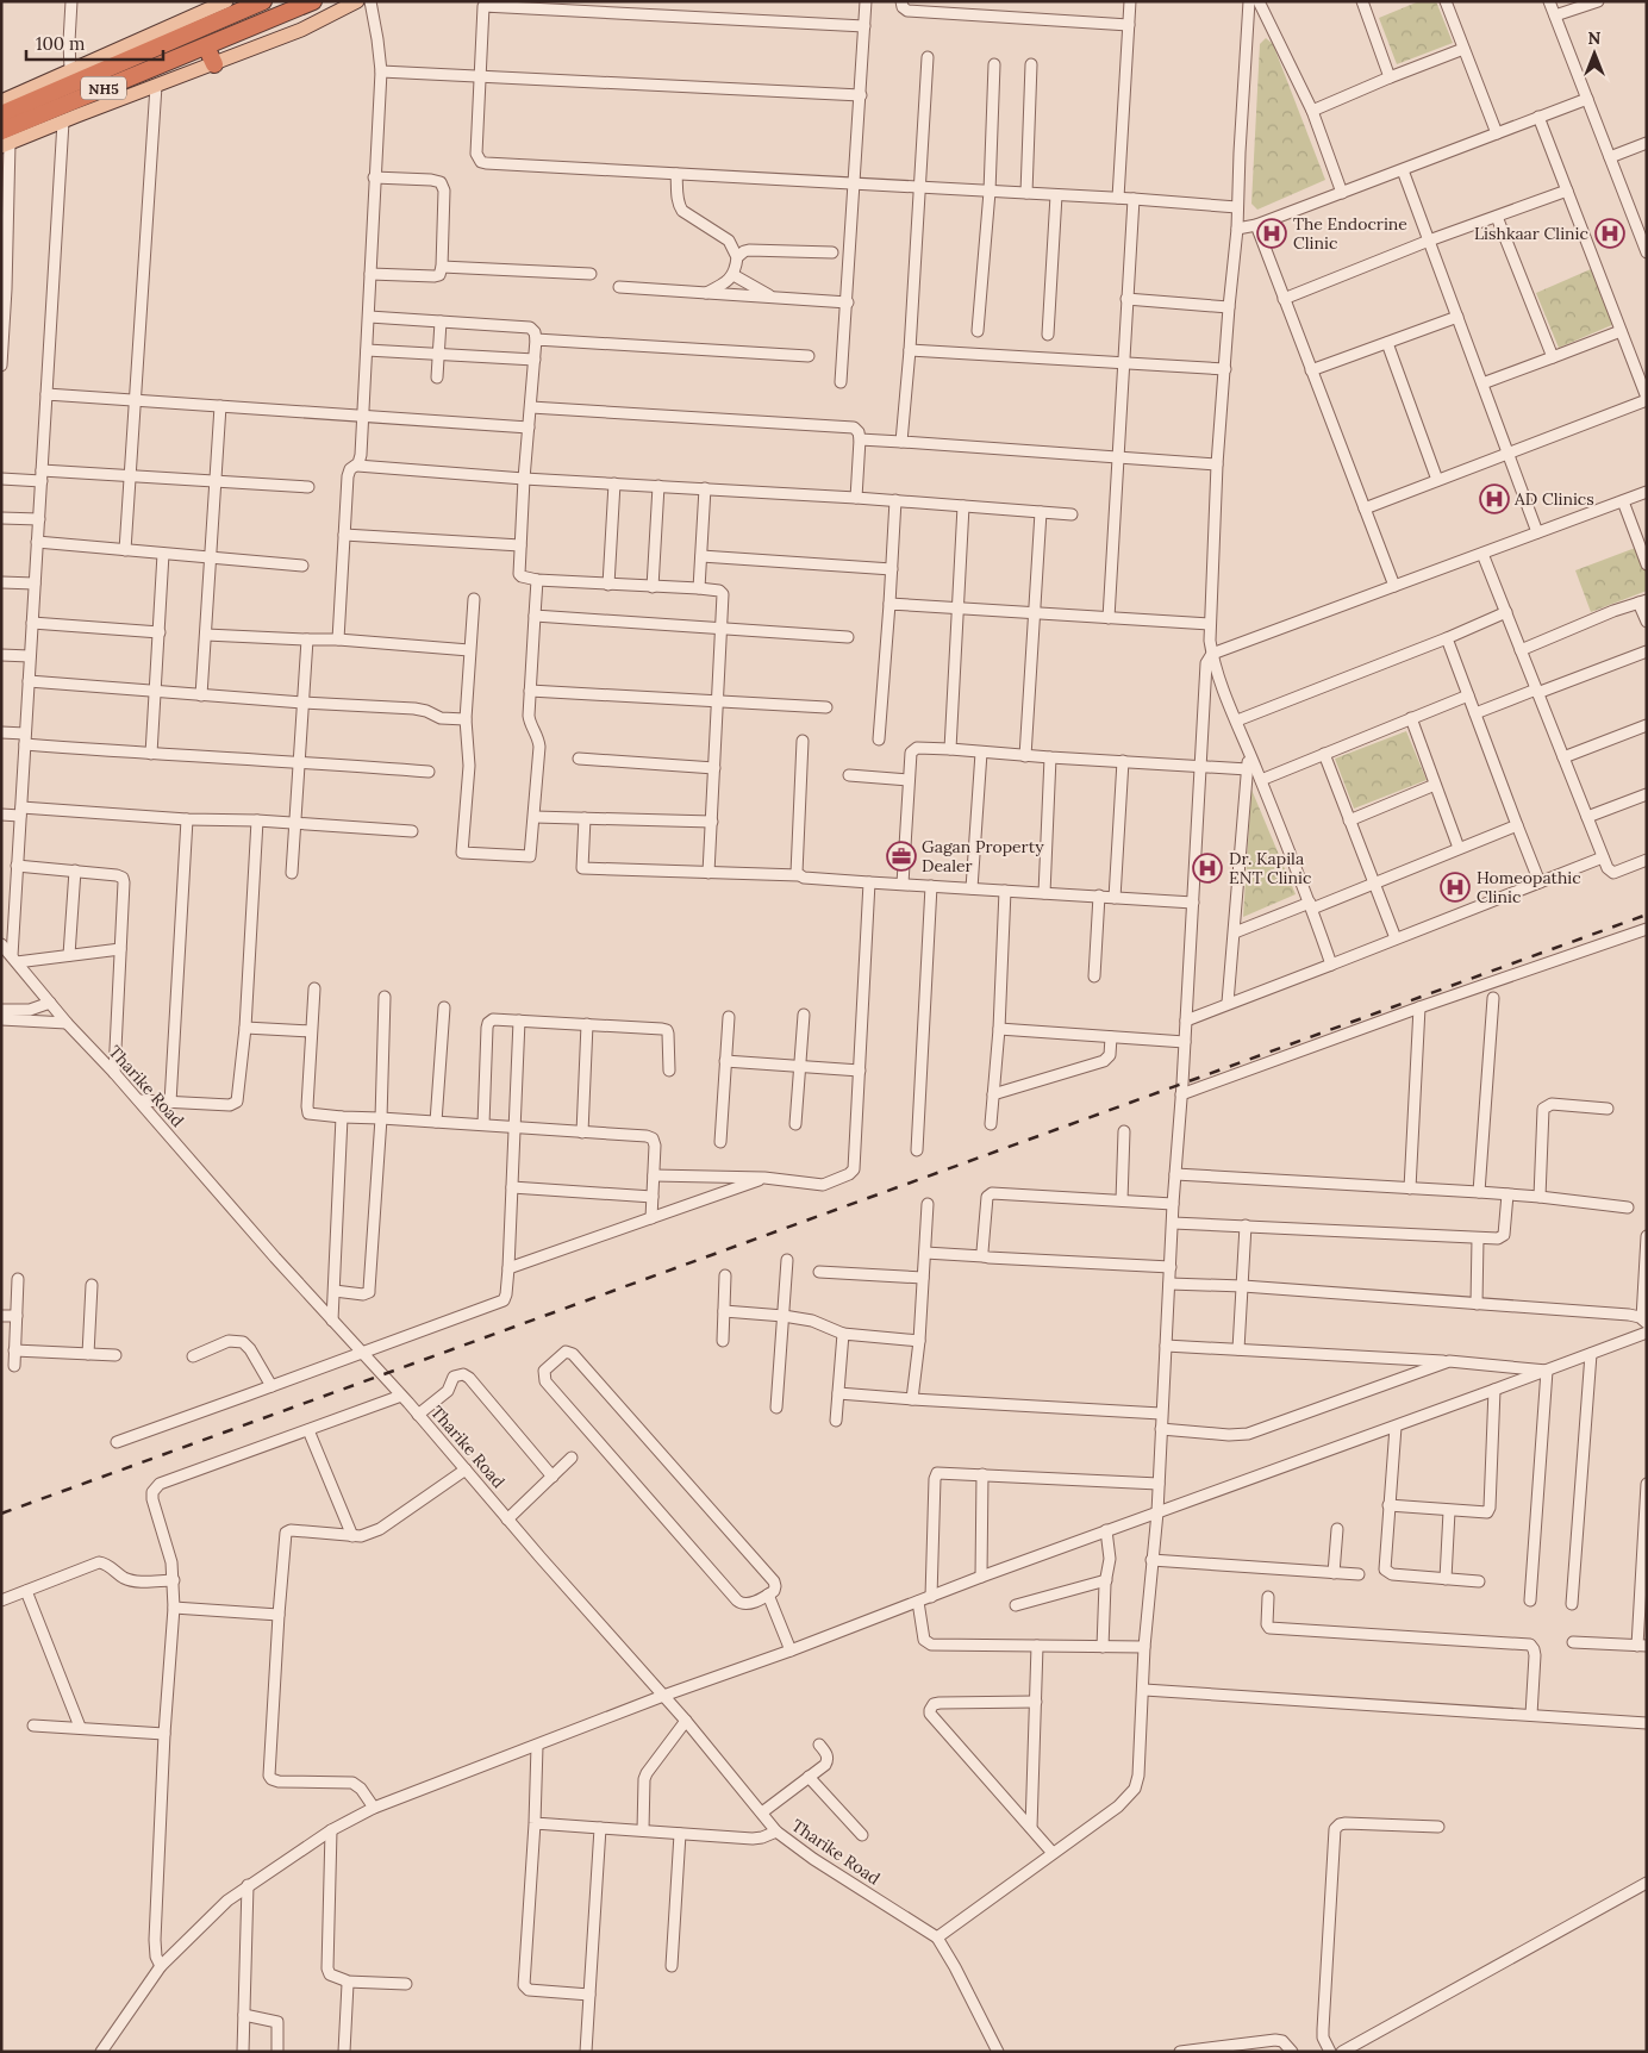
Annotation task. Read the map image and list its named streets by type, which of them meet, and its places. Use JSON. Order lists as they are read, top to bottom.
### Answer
{
  "streets": {
    "highway": ["NH5"],
    "street": ["Tharike Road"]
  },
  "places": {
    "hospital": [
      "The Endocrine Clinic",
      "Lishkaar Clinic",
      "AD Clinics",
      "Dr. Kapila ENT Clinic",
      "Homeopathic Clinic"
    ],
    "office": ["Gagan Property Dealer"]
  },
  "scale_bar": "100 m",
  "north": "top"
}
